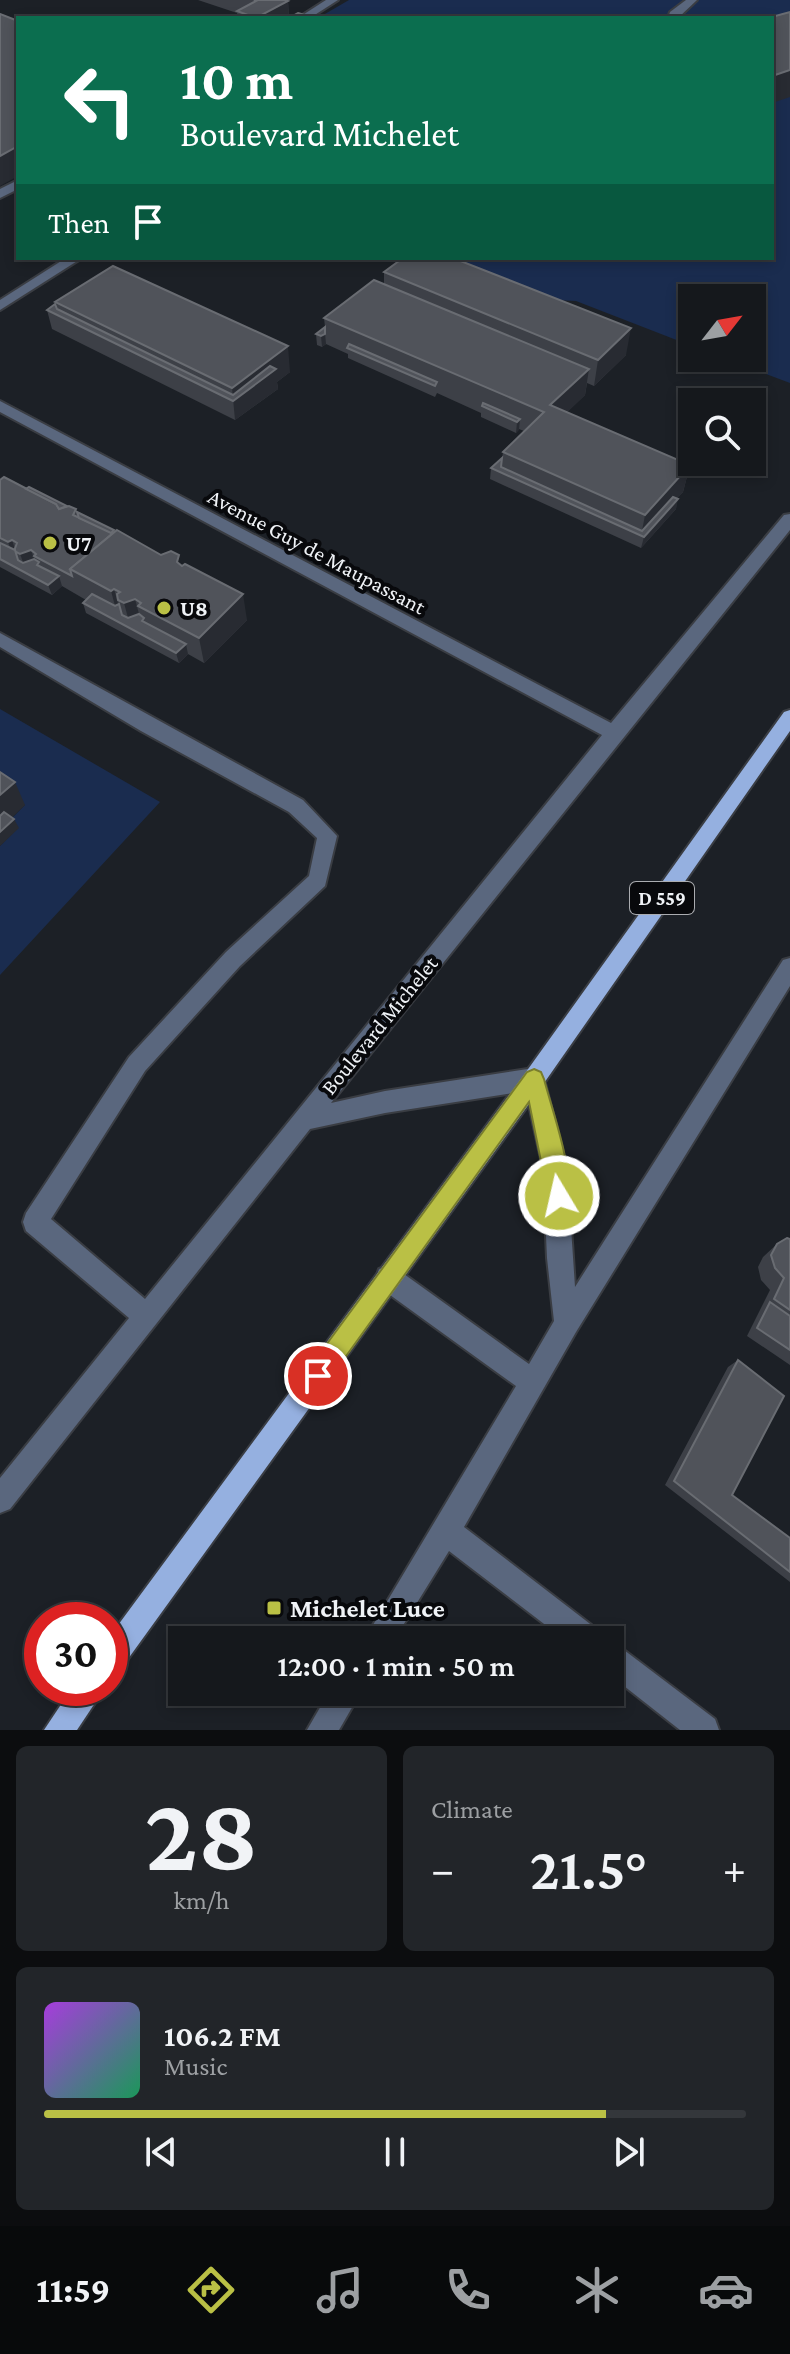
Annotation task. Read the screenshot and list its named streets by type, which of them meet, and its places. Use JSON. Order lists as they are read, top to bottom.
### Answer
{
  "streets": {
    "main road": ["D 559"],
    "street": ["Avenue Guy de Maupassant", "Boulevard Michelet"]
  },
  "crossings": [
    ["Avenue Guy de Maupassant", "Boulevard Michelet"]
  ],
  "places": {
    "other": ["U7", "U8"],
    "transit": ["Michelet Luce"]
  },
  "north": "top right",
  "page": {
    "turn": ["10 m", "Boulevard Michelet"],
    "then": "Then",
    "limit": "30",
    "trip": "12:00 · 1 min · 50 m",
    "tile": [
      ["28", "km/h"],
      "Climate"
    ],
    "heat": ["−", "21.5°", "+"],
    "song": ["106.2 FM", "Music"],
    "tabs": "11:59"
  }
}
